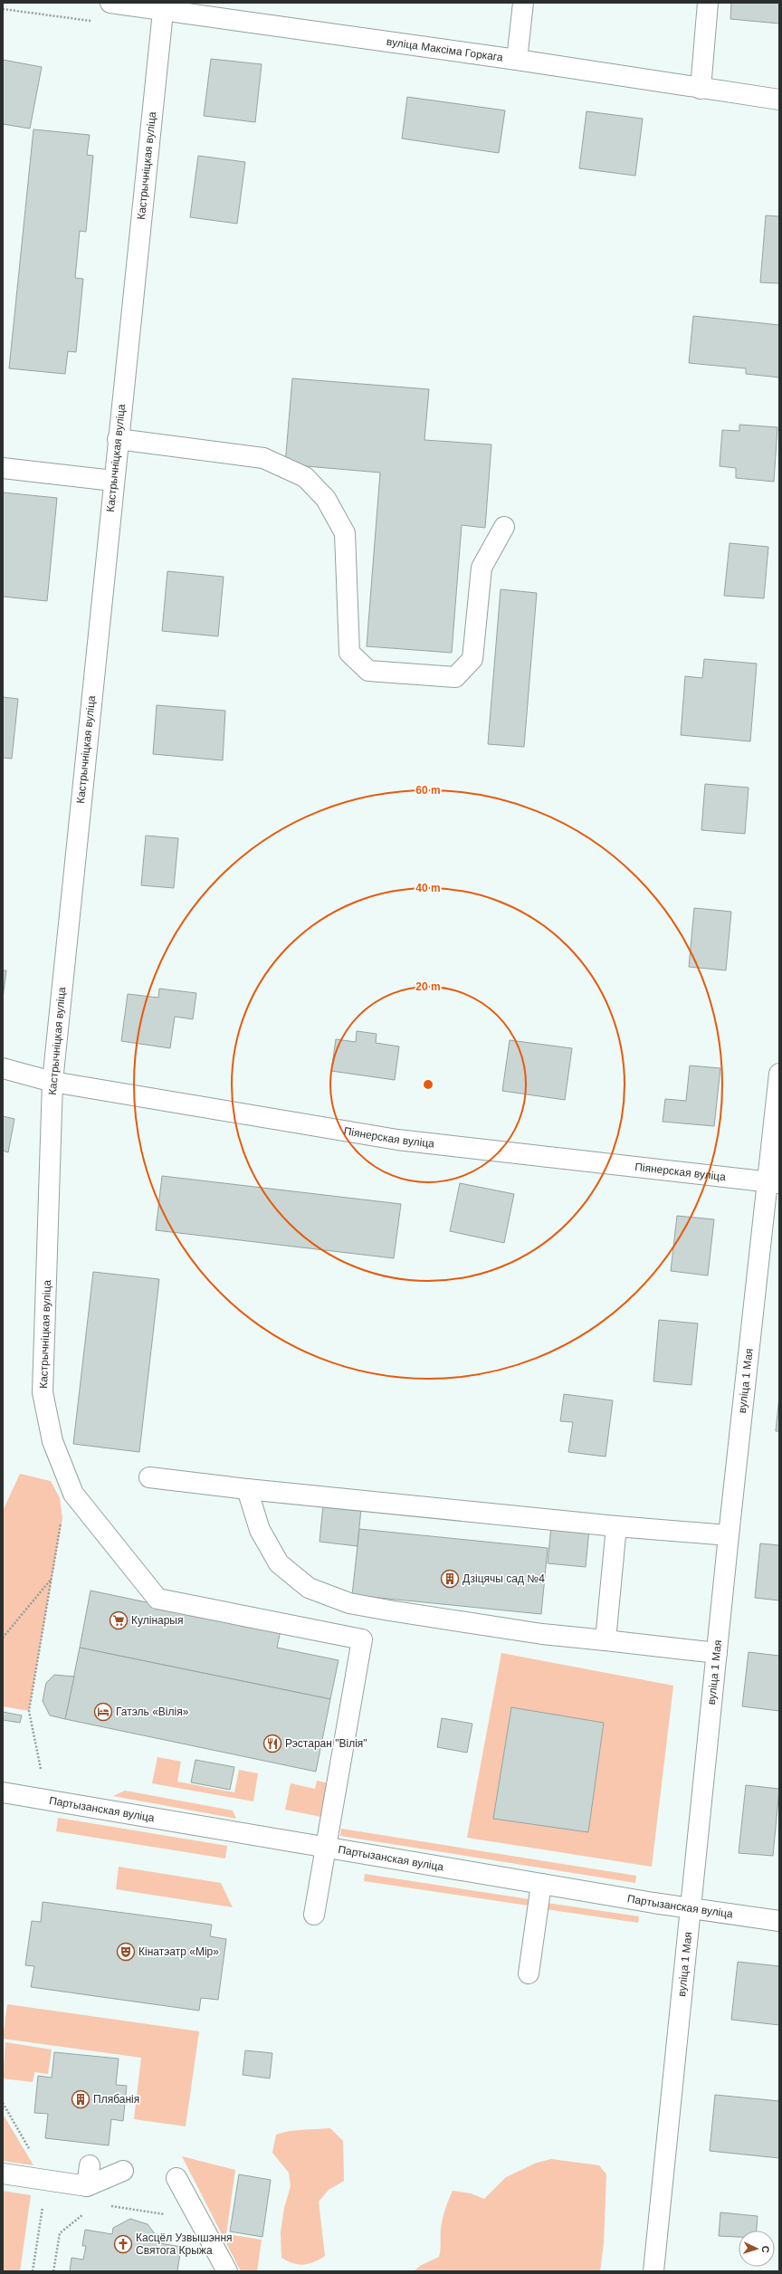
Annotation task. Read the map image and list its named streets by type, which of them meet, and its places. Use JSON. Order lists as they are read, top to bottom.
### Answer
{
  "streets": {
    "street": [
      "вуліца Максіма Горкага",
      "Кастрычніцкая вуліца",
      "Піянерская вуліца",
      "вуліца 1 Мая",
      "Партызанская вуліца"
    ]
  },
  "crossings": [
    ["вуліца Максіма Горкага", "Кастрычніцкая вуліца"],
    ["Кастрычніцкая вуліца", "Піянерская вуліца"],
    ["Кастрычніцкая вуліца", "Партызанская вуліца"],
    ["Піянерская вуліца", "вуліца 1 Мая"],
    ["вуліца 1 Мая", "Партызанская вуліца"]
  ],
  "places": {
    "building": ["Дзіцячы сад №4", "Плябанія"],
    "supermarket": ["Кулінарыя"],
    "hotel": ["Гатэль «Вілія»"],
    "restaurant": ["Рэстаран \"Вілія\""],
    "theatre": ["Кінатэатр «Мір»"],
    "church": ["Касцёл Узвышэння Святога Крыжа"]
  },
  "north": "right",
  "rings": ["60 m", "40 m", "20 m"]
}
